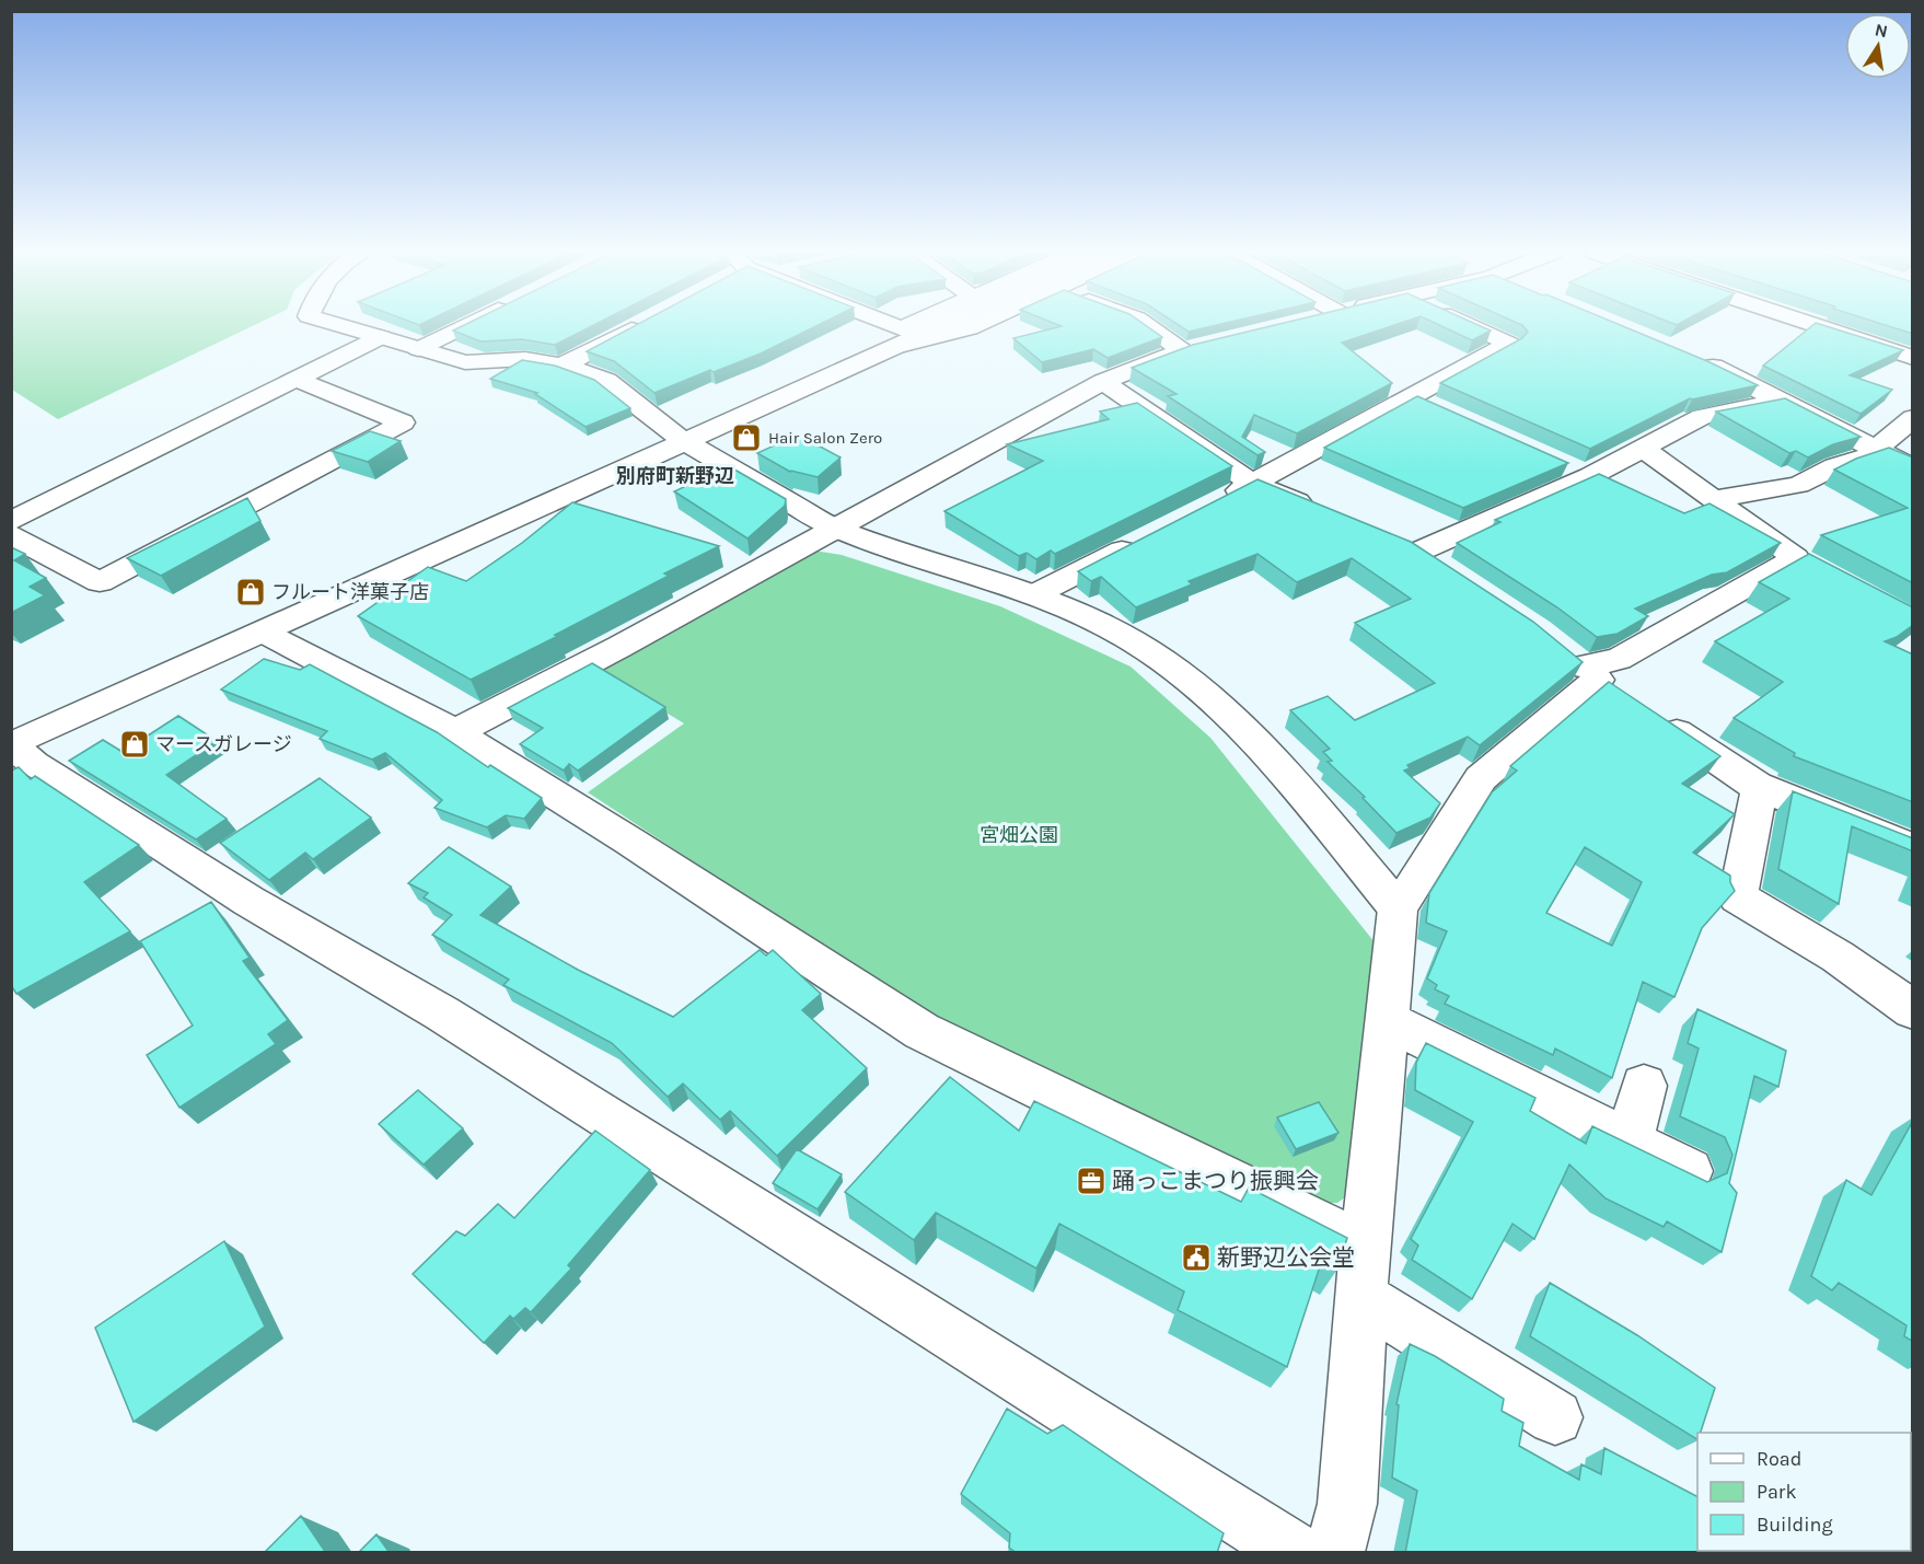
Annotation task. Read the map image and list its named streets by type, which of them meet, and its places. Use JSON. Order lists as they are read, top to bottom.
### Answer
{
  "districts": ["別府町新野辺"],
  "parks": ["宮畑公園"],
  "places": {
    "shop": ["Hair Salon Zero", "フルート洋菓子店", "マースガレージ"],
    "office": ["踊っこまつり振興会"],
    "public building": ["新野辺公会堂"]
  },
  "legend": ["Road", "Park", "Building"],
  "north": "top"
}
